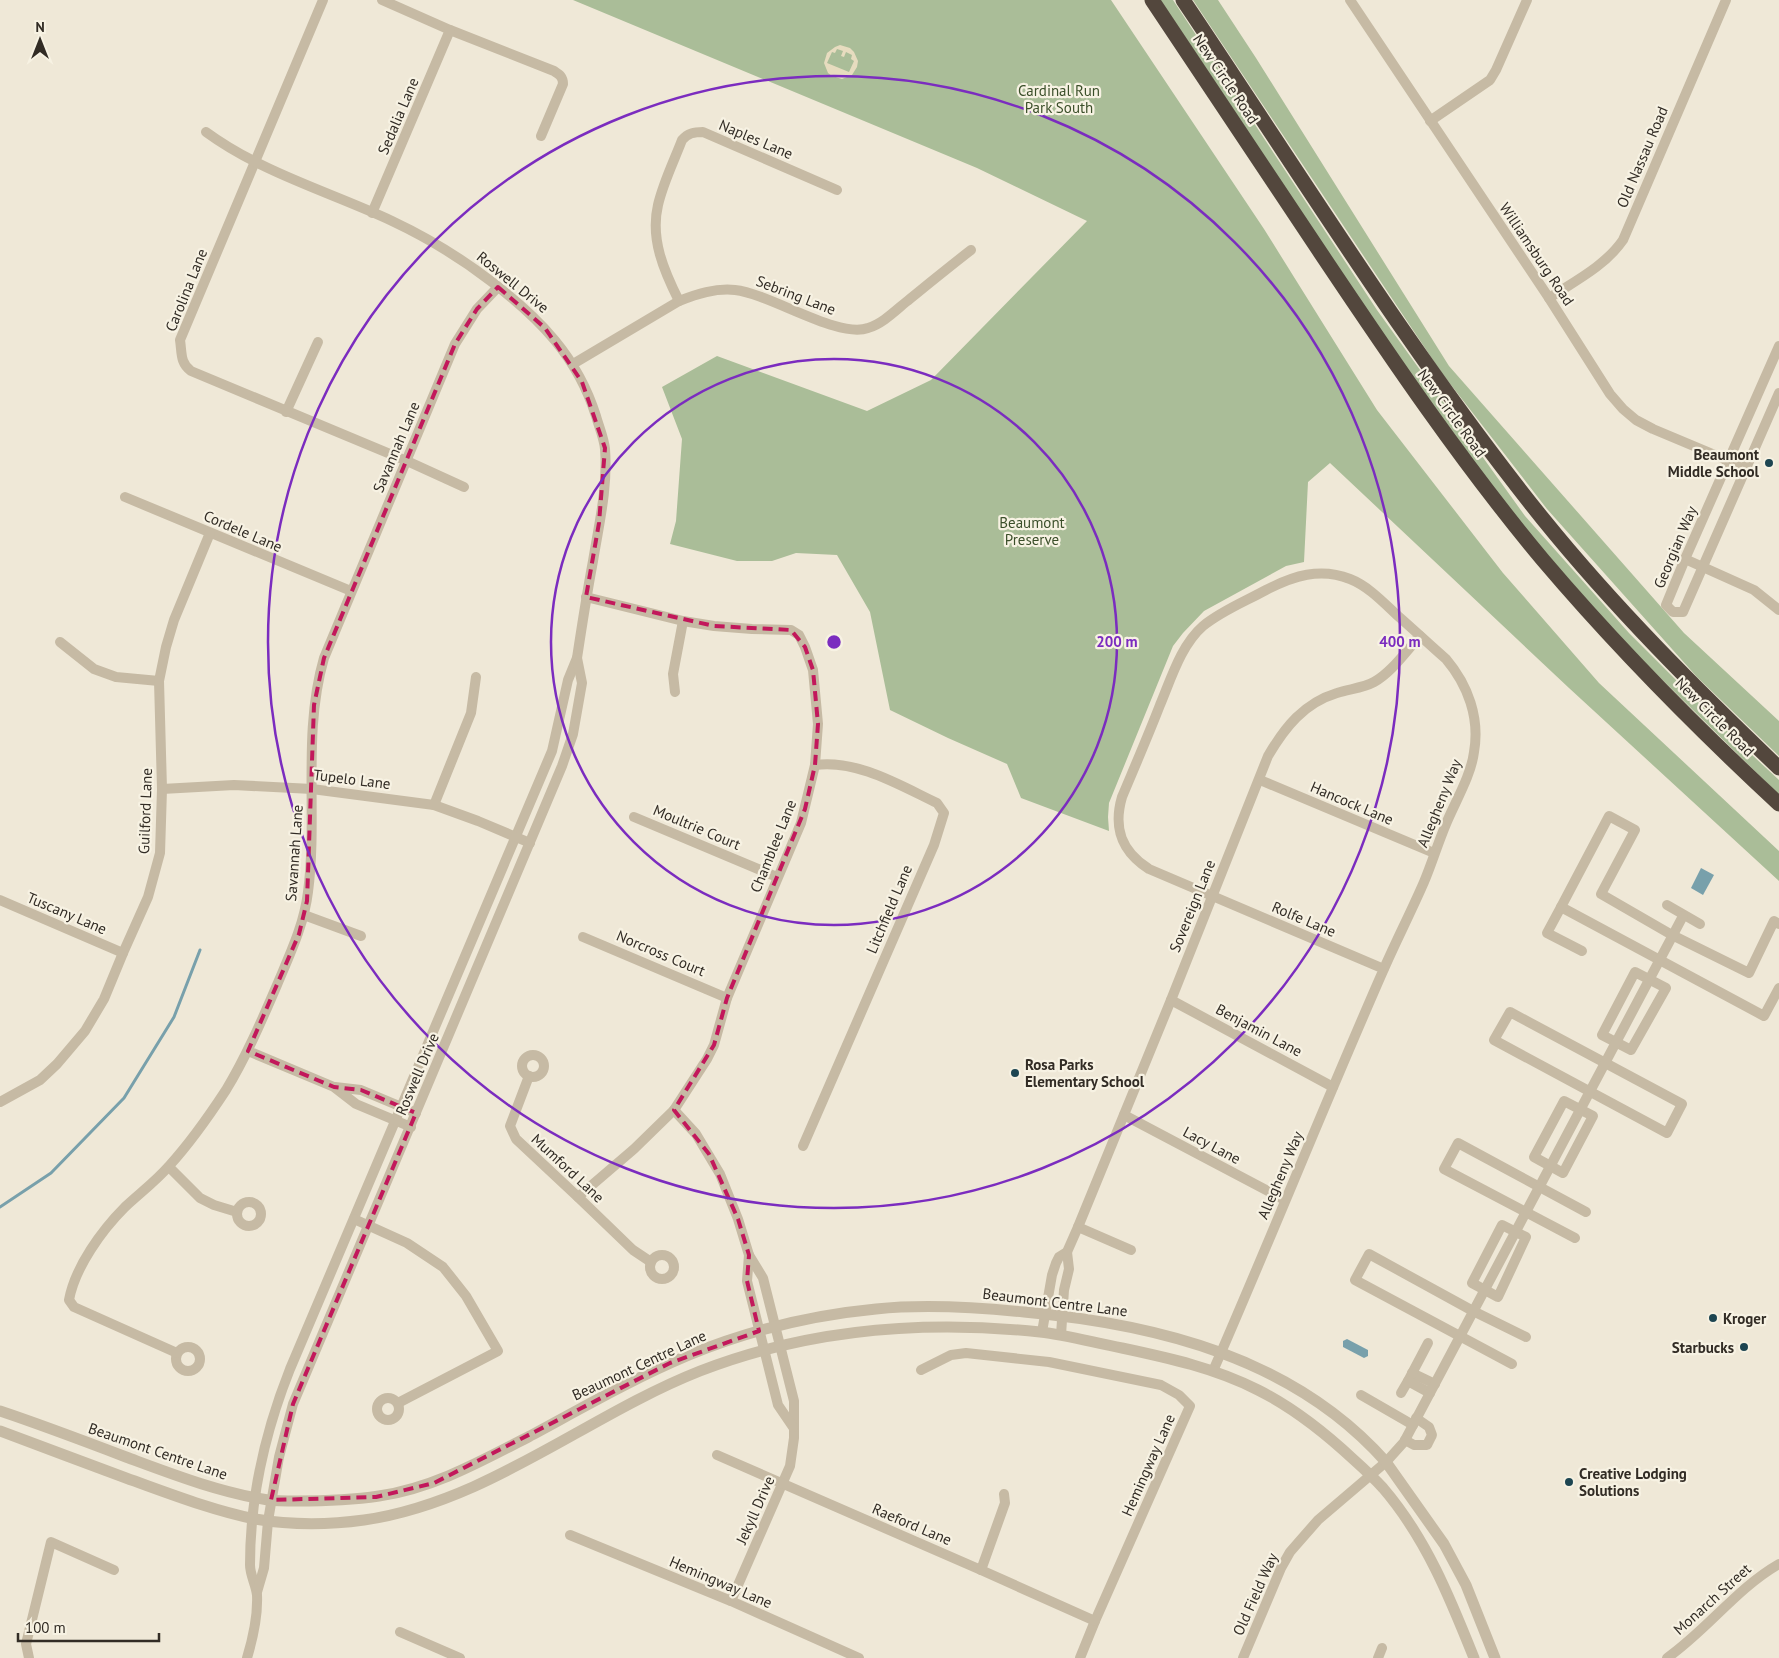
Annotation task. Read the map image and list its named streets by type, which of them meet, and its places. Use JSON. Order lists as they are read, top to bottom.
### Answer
{
  "streets": {
    "highway": ["New Circle Road"],
    "street": [
      "Sedalia Lane",
      "Naples Lane",
      "Old Nassau Road",
      "Williamsburg Road",
      "Roswell Drive",
      "Carolina Lane",
      "Sebring Lane",
      "Savannah Lane",
      "Cordele Lane",
      "Georgian Way",
      "Tupelo Lane",
      "Hancock Lane",
      "Allegheny Way",
      "Guilford Lane",
      "Moultrie Court",
      "Chamblee Lane",
      "Sovereign Lane",
      "Litchfield Lane",
      "Tuscany Lane",
      "Rolfe Lane",
      "Norcross Court",
      "Benjamin Lane",
      "Lacy Lane",
      "Mumford Lane",
      "Beaumont Centre Lane",
      "Hemingway Lane",
      "Jekyll Drive",
      "Raeford Lane",
      "Old Field Way",
      "Monarch Street"
    ]
  },
  "crossings": [
    ["Sedalia Lane", "Roswell Drive"],
    ["Naples Lane", "Sebring Lane"],
    ["Old Nassau Road", "Williamsburg Road"],
    ["Williamsburg Road", "Georgian Way"],
    ["Roswell Drive", "Carolina Lane"],
    ["Roswell Drive", "Sebring Lane"],
    ["Roswell Drive", "Savannah Lane"],
    ["Roswell Drive", "Tupelo Lane"],
    ["Roswell Drive", "Chamblee Lane"],
    ["Roswell Drive", "Beaumont Centre Lane"],
    ["Carolina Lane", "Savannah Lane"],
    ["Savannah Lane", "Cordele Lane"],
    ["Savannah Lane", "Tupelo Lane"],
    ["Cordele Lane", "Guilford Lane"],
    ["Tupelo Lane", "Guilford Lane"],
    ["Hancock Lane", "Allegheny Way"],
    ["Hancock Lane", "Sovereign Lane"],
    ["Allegheny Way", "Sovereign Lane"],
    ["Allegheny Way", "Rolfe Lane"],
    ["Allegheny Way", "Benjamin Lane"],
    ["Allegheny Way", "Lacy Lane"],
    ["Allegheny Way", "Beaumont Centre Lane"],
    ["Guilford Lane", "Tuscany Lane"],
    ["Moultrie Court", "Chamblee Lane"],
    ["Chamblee Lane", "Litchfield Lane"],
    ["Chamblee Lane", "Norcross Court"],
    ["Chamblee Lane", "Mumford Lane"],
    ["Chamblee Lane", "Jekyll Drive"],
    ["Sovereign Lane", "Rolfe Lane"],
    ["Sovereign Lane", "Benjamin Lane"],
    ["Sovereign Lane", "Lacy Lane"],
    ["Sovereign Lane", "Beaumont Centre Lane"],
    ["Beaumont Centre Lane", "Jekyll Drive"],
    ["Beaumont Centre Lane", "Old Field Way"],
    ["Hemingway Lane", "Jekyll Drive"],
    ["Hemingway Lane", "Raeford Lane"],
    ["Jekyll Drive", "Raeford Lane"]
  ],
  "parks": ["Cardinal Run Park South", "Beaumont Preserve"],
  "places": [
    "Beaumont Middle School",
    "Rosa Parks Elementary School",
    "Kroger",
    "Starbucks",
    "Creative Lodging Solutions"
  ],
  "scale_bar": "100 m",
  "north": "top",
  "rings": ["200 m", "400 m"]
}
